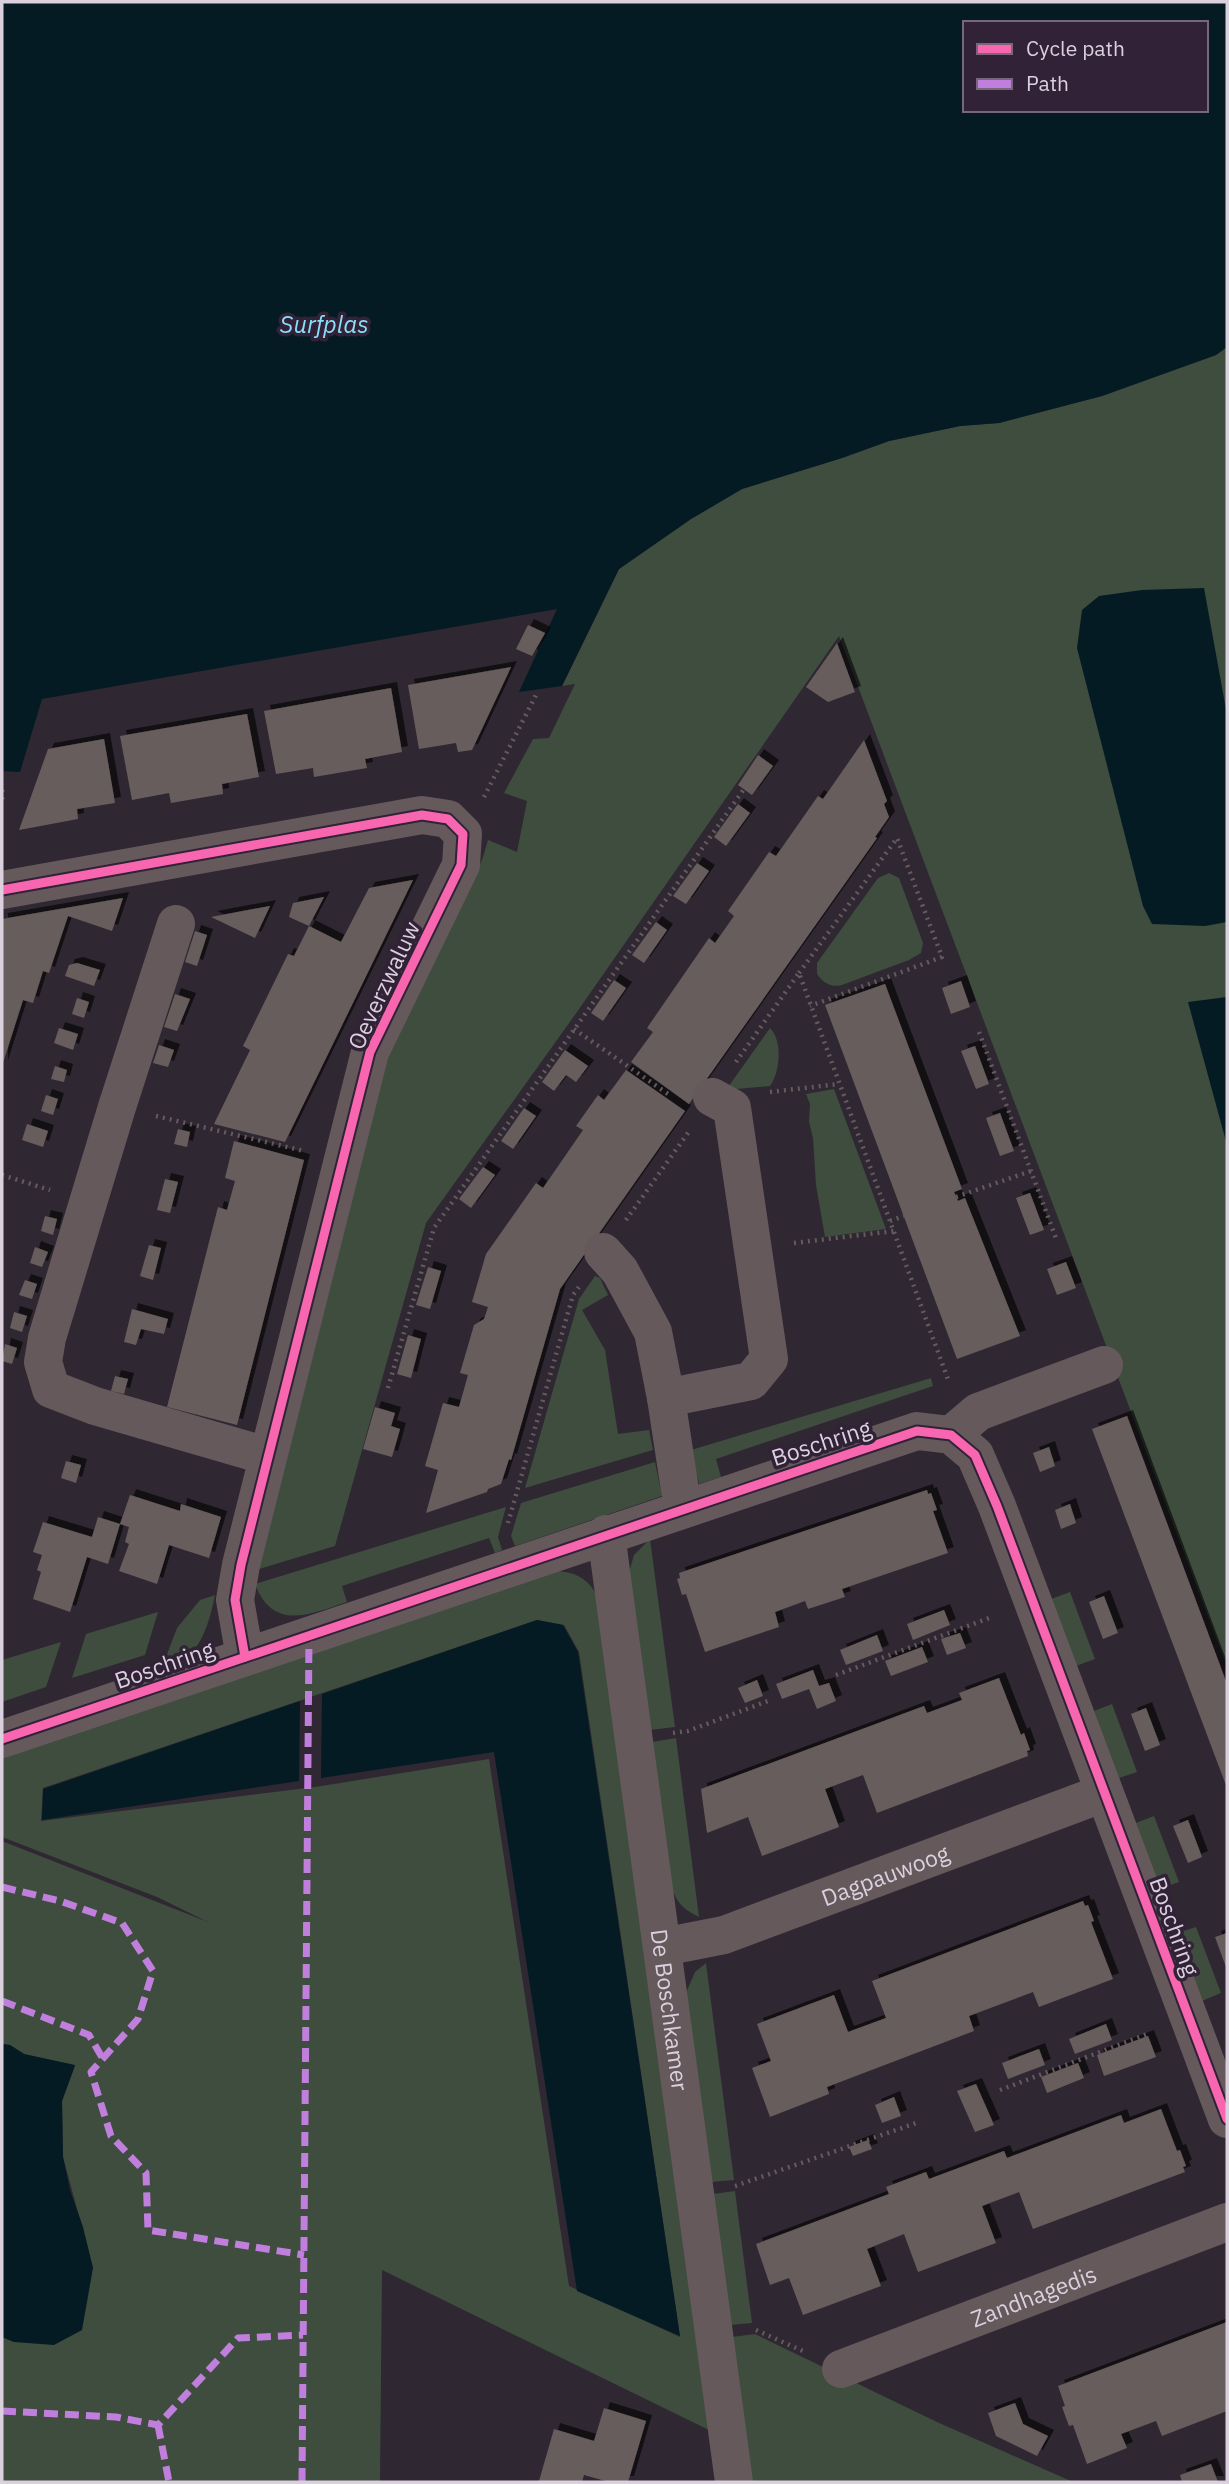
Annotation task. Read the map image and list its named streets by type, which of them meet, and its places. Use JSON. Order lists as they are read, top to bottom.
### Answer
{
  "streets": {
    "street": [
      "Oeverzwaluw",
      "Boschring",
      "Dagpauwoog",
      "De Boschkamer",
      "Zandhagedis"
    ]
  },
  "crossings": [
    ["Oeverzwaluw", "Boschring"],
    ["Boschring", "Dagpauwoog"],
    ["Boschring", "De Boschkamer"],
    ["Dagpauwoog", "De Boschkamer"]
  ],
  "water": ["Surfplas"],
  "legend": ["Cycle path", "Path"]
}
